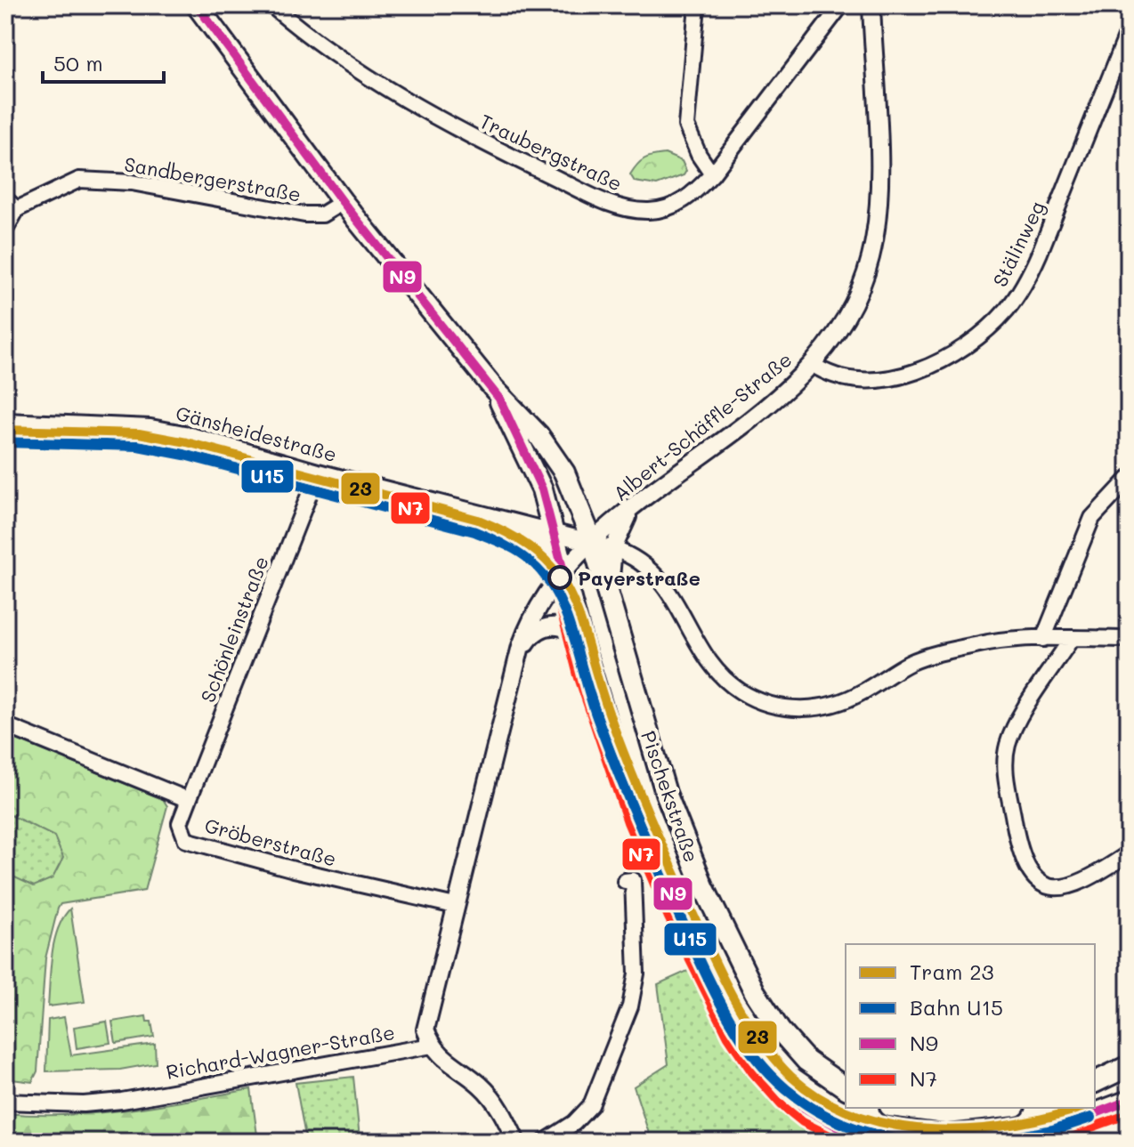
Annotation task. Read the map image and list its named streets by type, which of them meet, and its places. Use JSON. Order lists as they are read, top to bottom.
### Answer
{
  "streets": {
    "main road": ["Pischekstraße"],
    "street": [
      "Traubergstraße",
      "Sandbergerstraße",
      "Stälinweg",
      "Albert-Schäffle-Straße",
      "Gänsheidestraße",
      "Schönleinstraße",
      "Gröberstraße",
      "Richard-Wagner-Straße"
    ]
  },
  "crossings": [
    ["Stälinweg", "Albert-Schäffle-Straße"],
    ["Albert-Schäffle-Straße", "Gänsheidestraße"],
    ["Albert-Schäffle-Straße", "Pischekstraße"],
    ["Gänsheidestraße", "Schönleinstraße"],
    ["Gänsheidestraße", "Pischekstraße"],
    ["Schönleinstraße", "Gröberstraße"]
  ],
  "places": ["Payerstraße"],
  "lines": [
    "transit line N9",
    "tram line 23",
    "transit line N7",
    "rail line U15"
  ],
  "legend": [
    "Tram 23",
    "Bahn U15",
    "N9",
    "N7"
  ],
  "scale_bar": "50 m"
}
